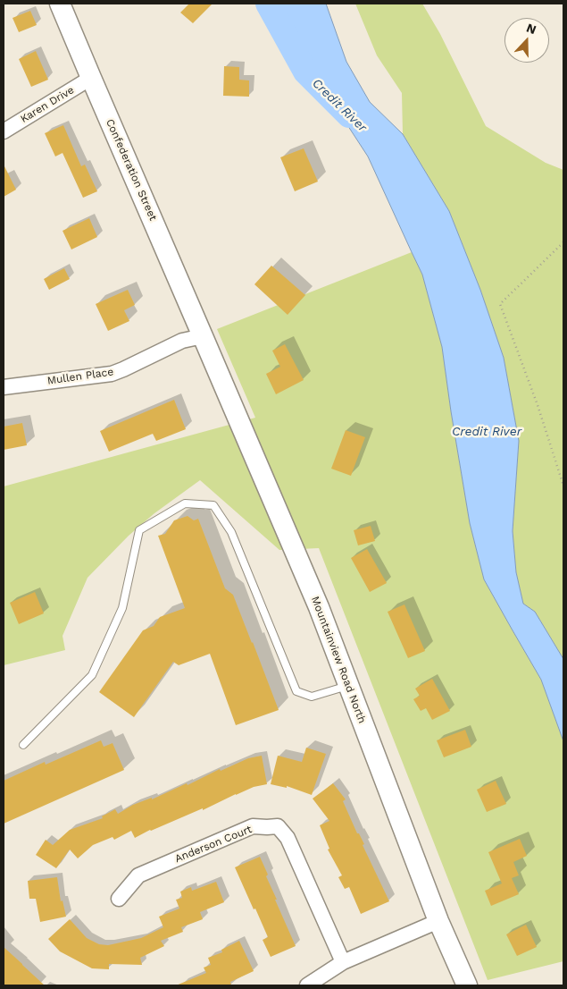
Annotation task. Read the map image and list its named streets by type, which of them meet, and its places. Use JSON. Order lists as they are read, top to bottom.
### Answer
{
  "streets": {
    "main road": ["Confederation Street", "Mountainview Road North"],
    "street": ["Karen Drive", "Mullen Place", "Anderson Court"]
  },
  "crossings": [
    ["Karen Drive", "Confederation Street"],
    ["Confederation Street", "Mullen Place"],
    ["Confederation Street", "Mountainview Road North"],
    ["Mullen Place", "Mountainview Road North"]
  ],
  "water": ["Credit River"],
  "north": "top"
}
